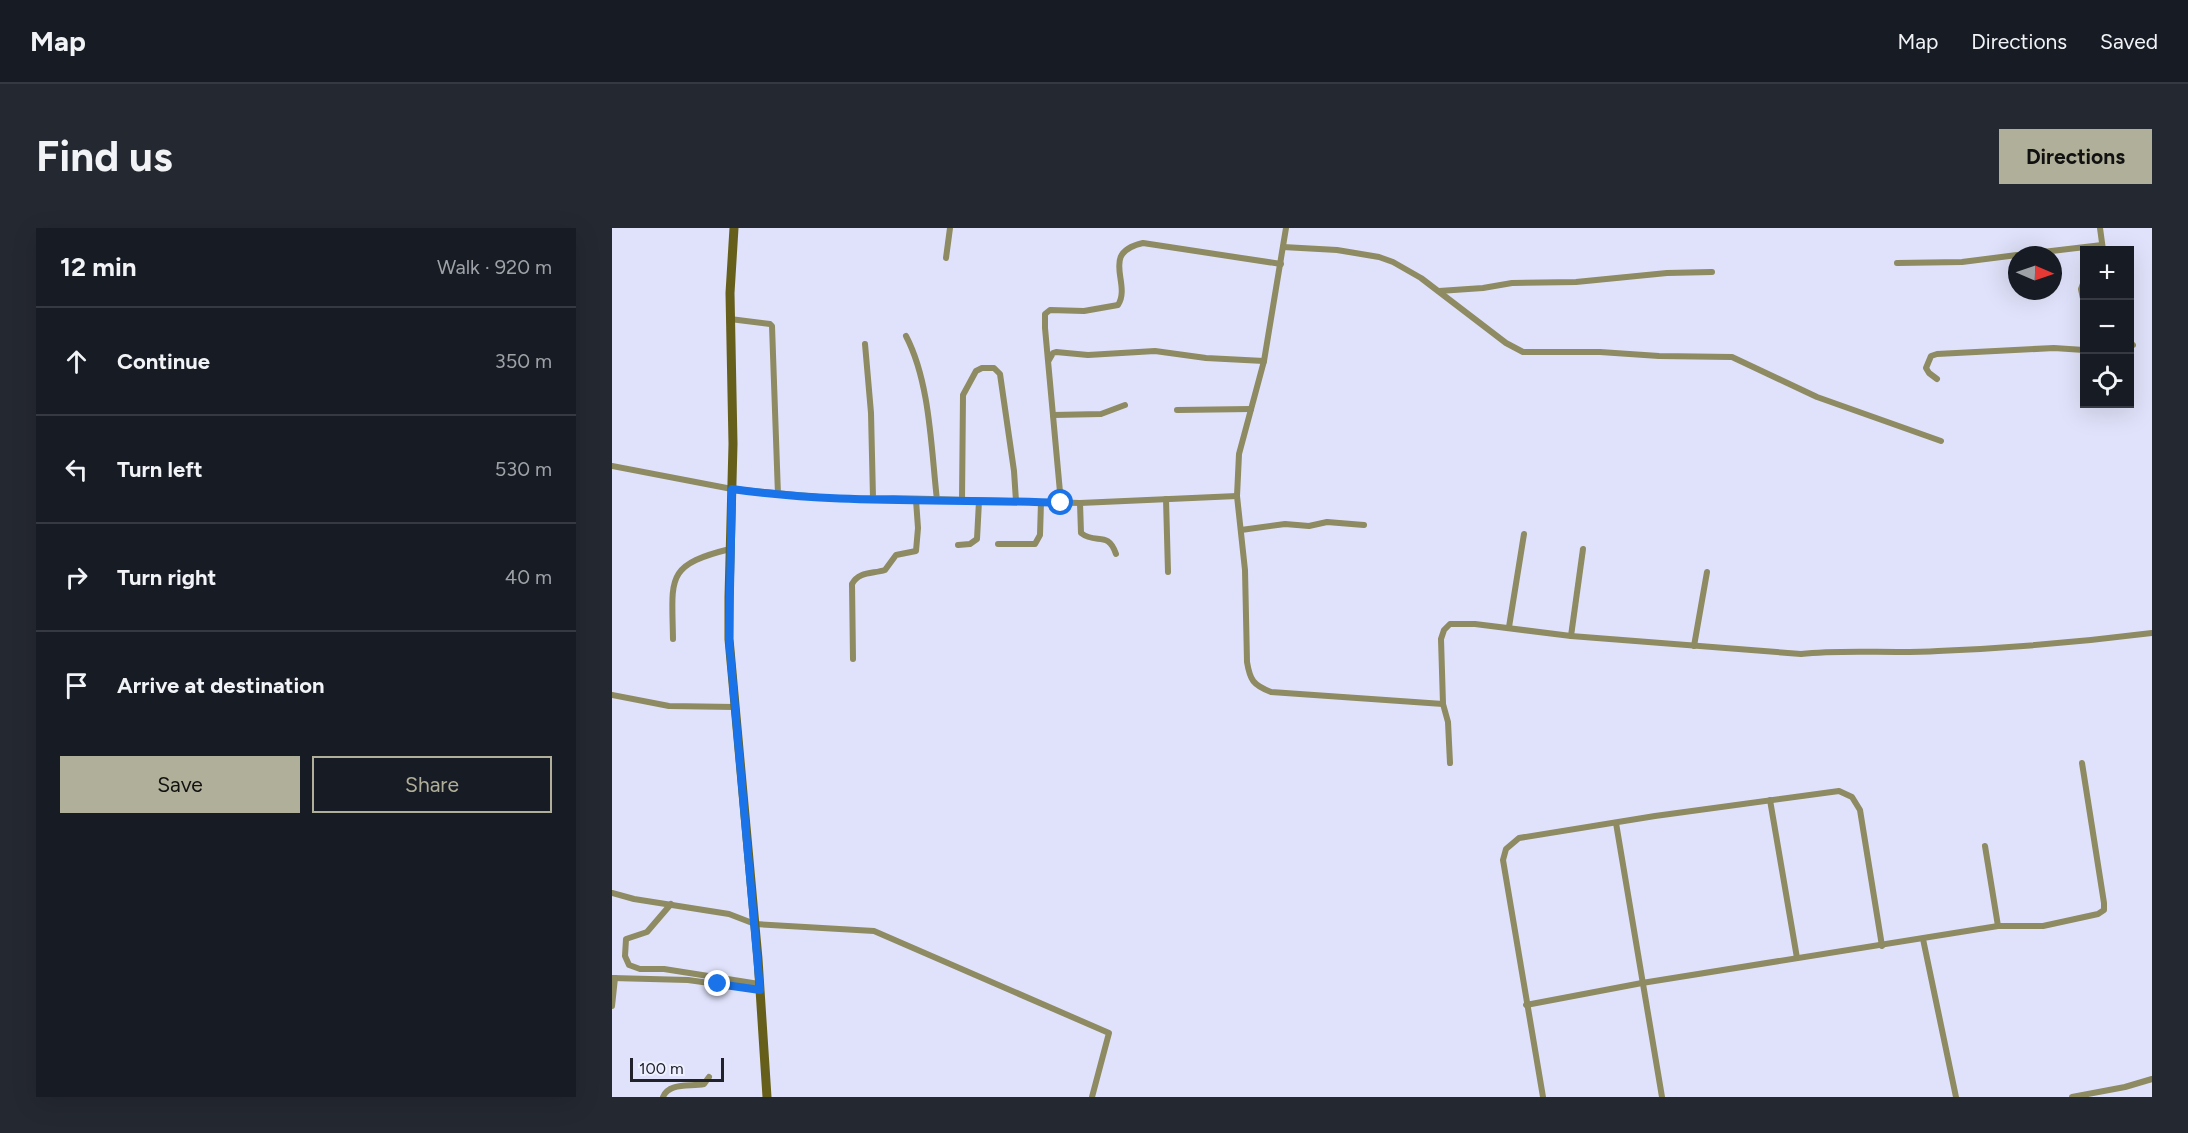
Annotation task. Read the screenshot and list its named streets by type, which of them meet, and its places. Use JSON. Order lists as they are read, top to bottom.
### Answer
{
  "scale_bar": "100 m",
  "north": "right",
  "page": {
    "header": "Map",
    "nav": ["Map", "Directions", "Saved"],
    "buttons": [
      "Directions",
      ["Save", "Share"]
    ],
    "title": "Find us",
    "heading": ["12 min", "Walk · 920 m"],
    "map_buttons": ["+", "−"],
    "list": [
      ["Continue", "350 m"],
      ["Turn left", "530 m"],
      ["Turn right", "40 m"],
      "Arrive at destination"
    ],
    "scale": "100 m"
  }
}
